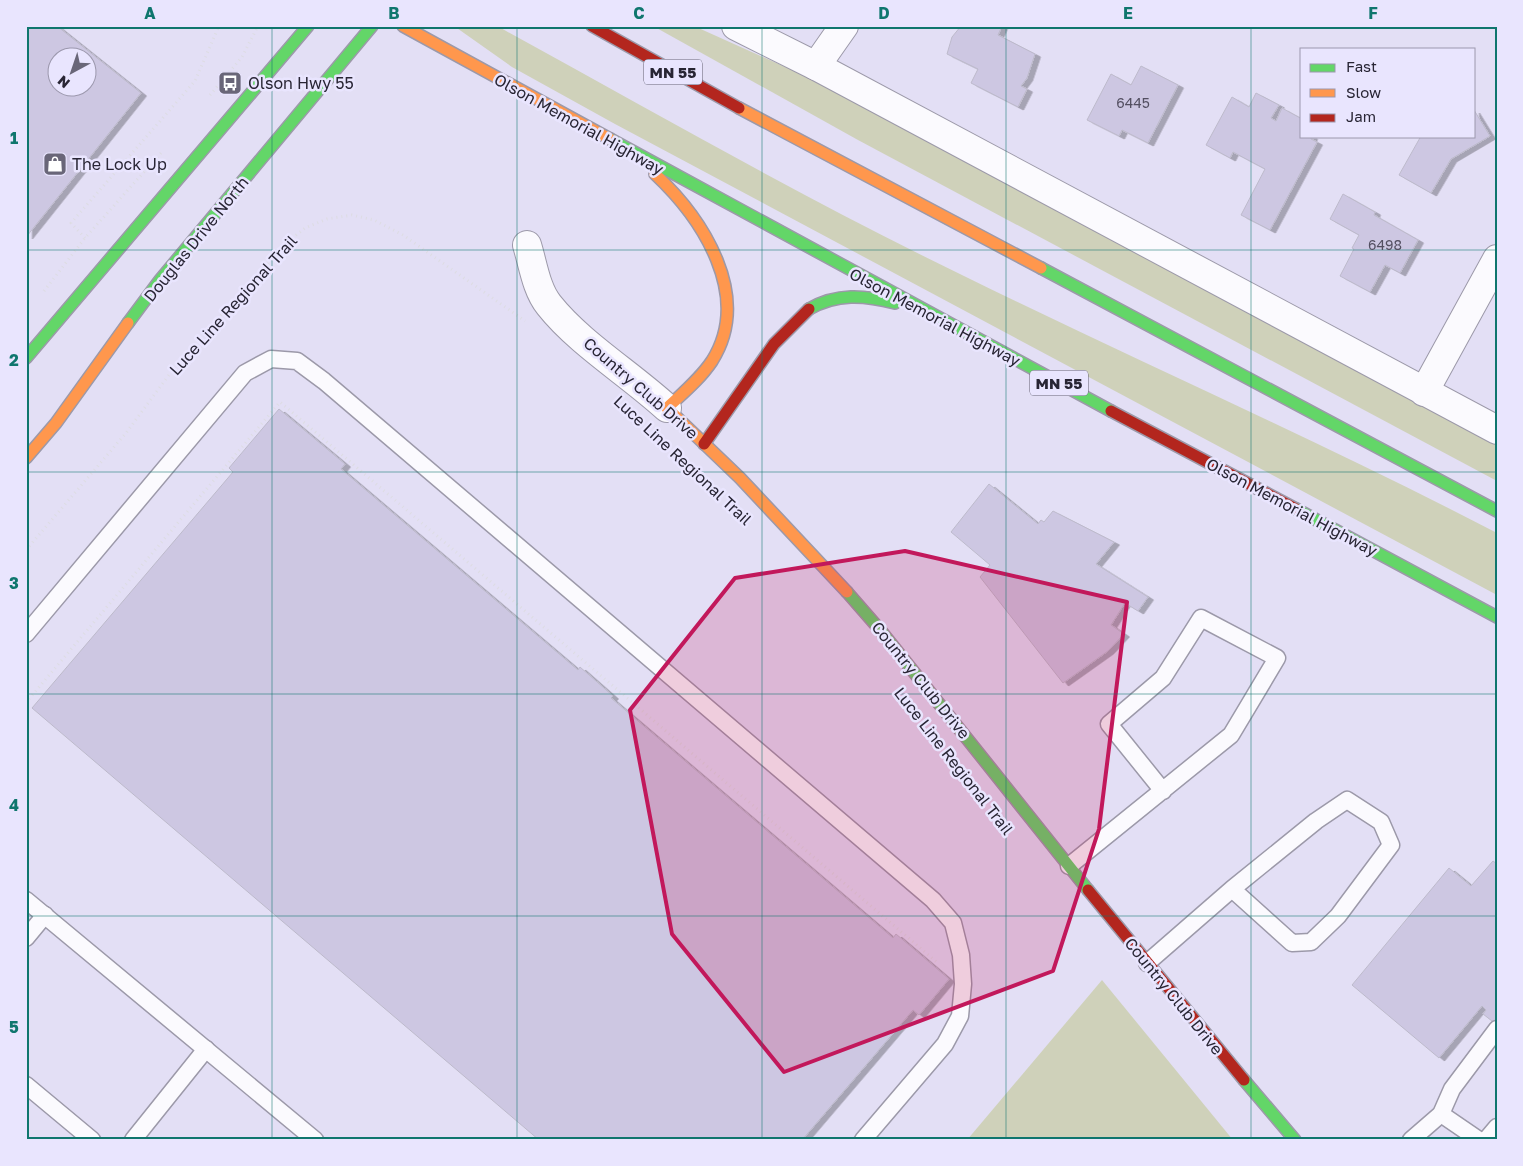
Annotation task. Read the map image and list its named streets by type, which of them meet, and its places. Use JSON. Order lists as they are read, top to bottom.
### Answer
{
  "streets": {
    "main road": [
      "MN 55",
      "Olson Memorial Highway",
      "Douglas Drive North",
      "Country Club Drive"
    ],
    "path": ["Luce Line Regional Trail"]
  },
  "places": {
    "bus stop": ["Olson Hwy 55"],
    "shop": ["The Lock Up"]
  },
  "house_numbers": ["6445", "6498"],
  "legend": ["Fast", "Slow", "Jam"],
  "north": "bottom left",
  "grid": {
    "columns": [
      "A",
      "B",
      "C",
      "D",
      "E",
      "F"
    ],
    "rows": [
      "1",
      "2",
      "3",
      "4",
      "5"
    ]
  }
}
